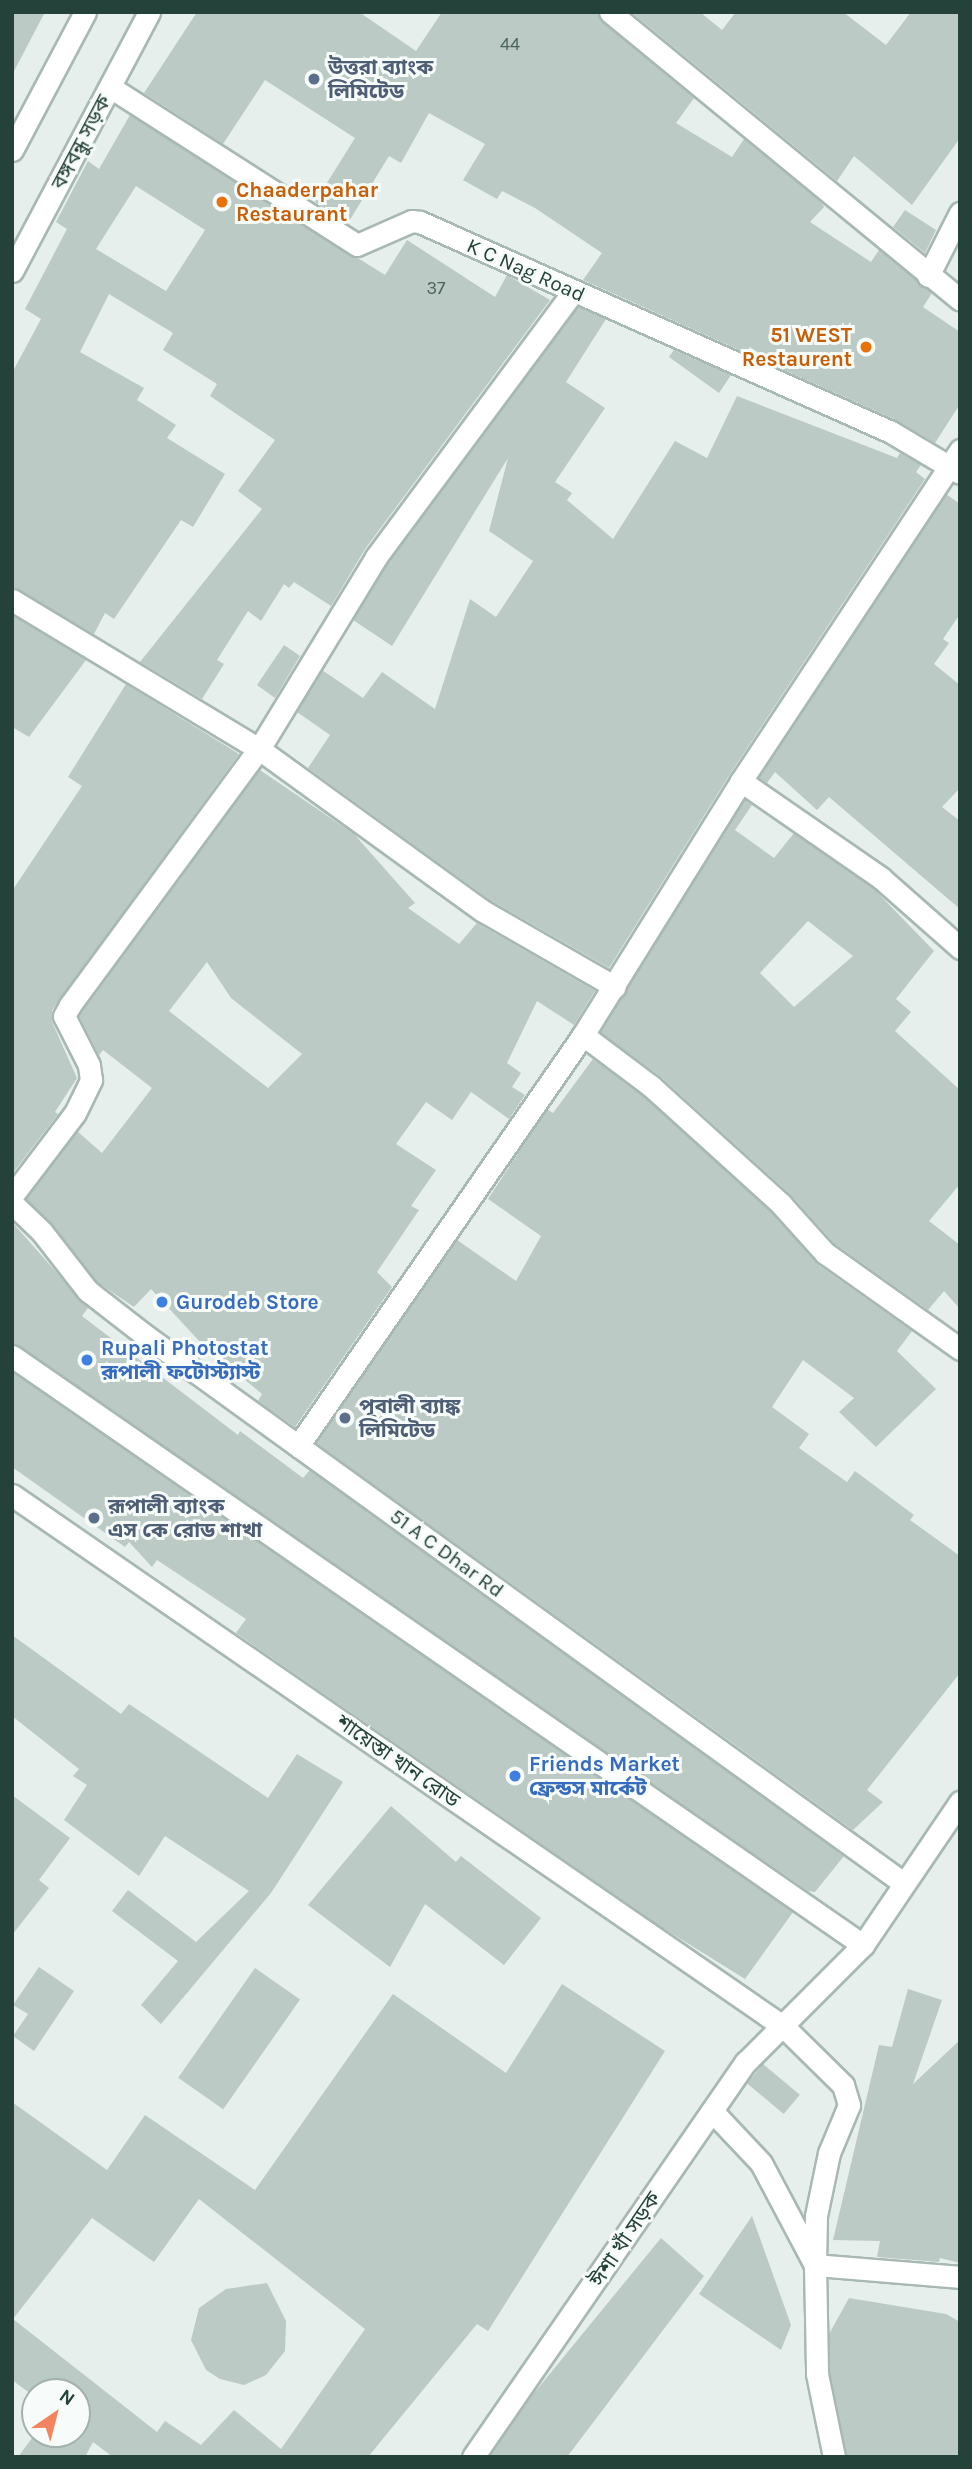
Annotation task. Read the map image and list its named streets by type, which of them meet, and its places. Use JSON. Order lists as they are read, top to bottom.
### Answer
{
  "streets": {
    "street": [
      "বঙ্গবন্ধু সড়ক",
      "K C Nag Road",
      "51 A C Dhar Rd",
      "শায়েস্তা খান রোড",
      "ঈশা খাঁ সড়ক"
    ]
  },
  "crossings": [
    ["বঙ্গবন্ধু সড়ক", "K C Nag Road"],
    ["51 A C Dhar Rd", "ঈশা খাঁ সড়ক"],
    ["শায়েস্তা খান রোড", "ঈশা খাঁ সড়ক"]
  ],
  "places": [
    "উত্তরা ব্যাংক লিমিটেড",
    "Chaaderpahar Restaurant",
    "51 WEST Restaurent",
    "Gurodeb Store",
    "Rupali Photostat রূপালী ফটোস্ট্যাস্ট",
    "পূবালী ব্যাঙ্ক লিমিটেড",
    "রূপালী ব্যাংক এস কে রোড শাখা",
    "Friends Market ফ্রেন্ডস মার্কেট"
  ],
  "house_numbers": ["44", "37"],
  "north": "top right"
}
